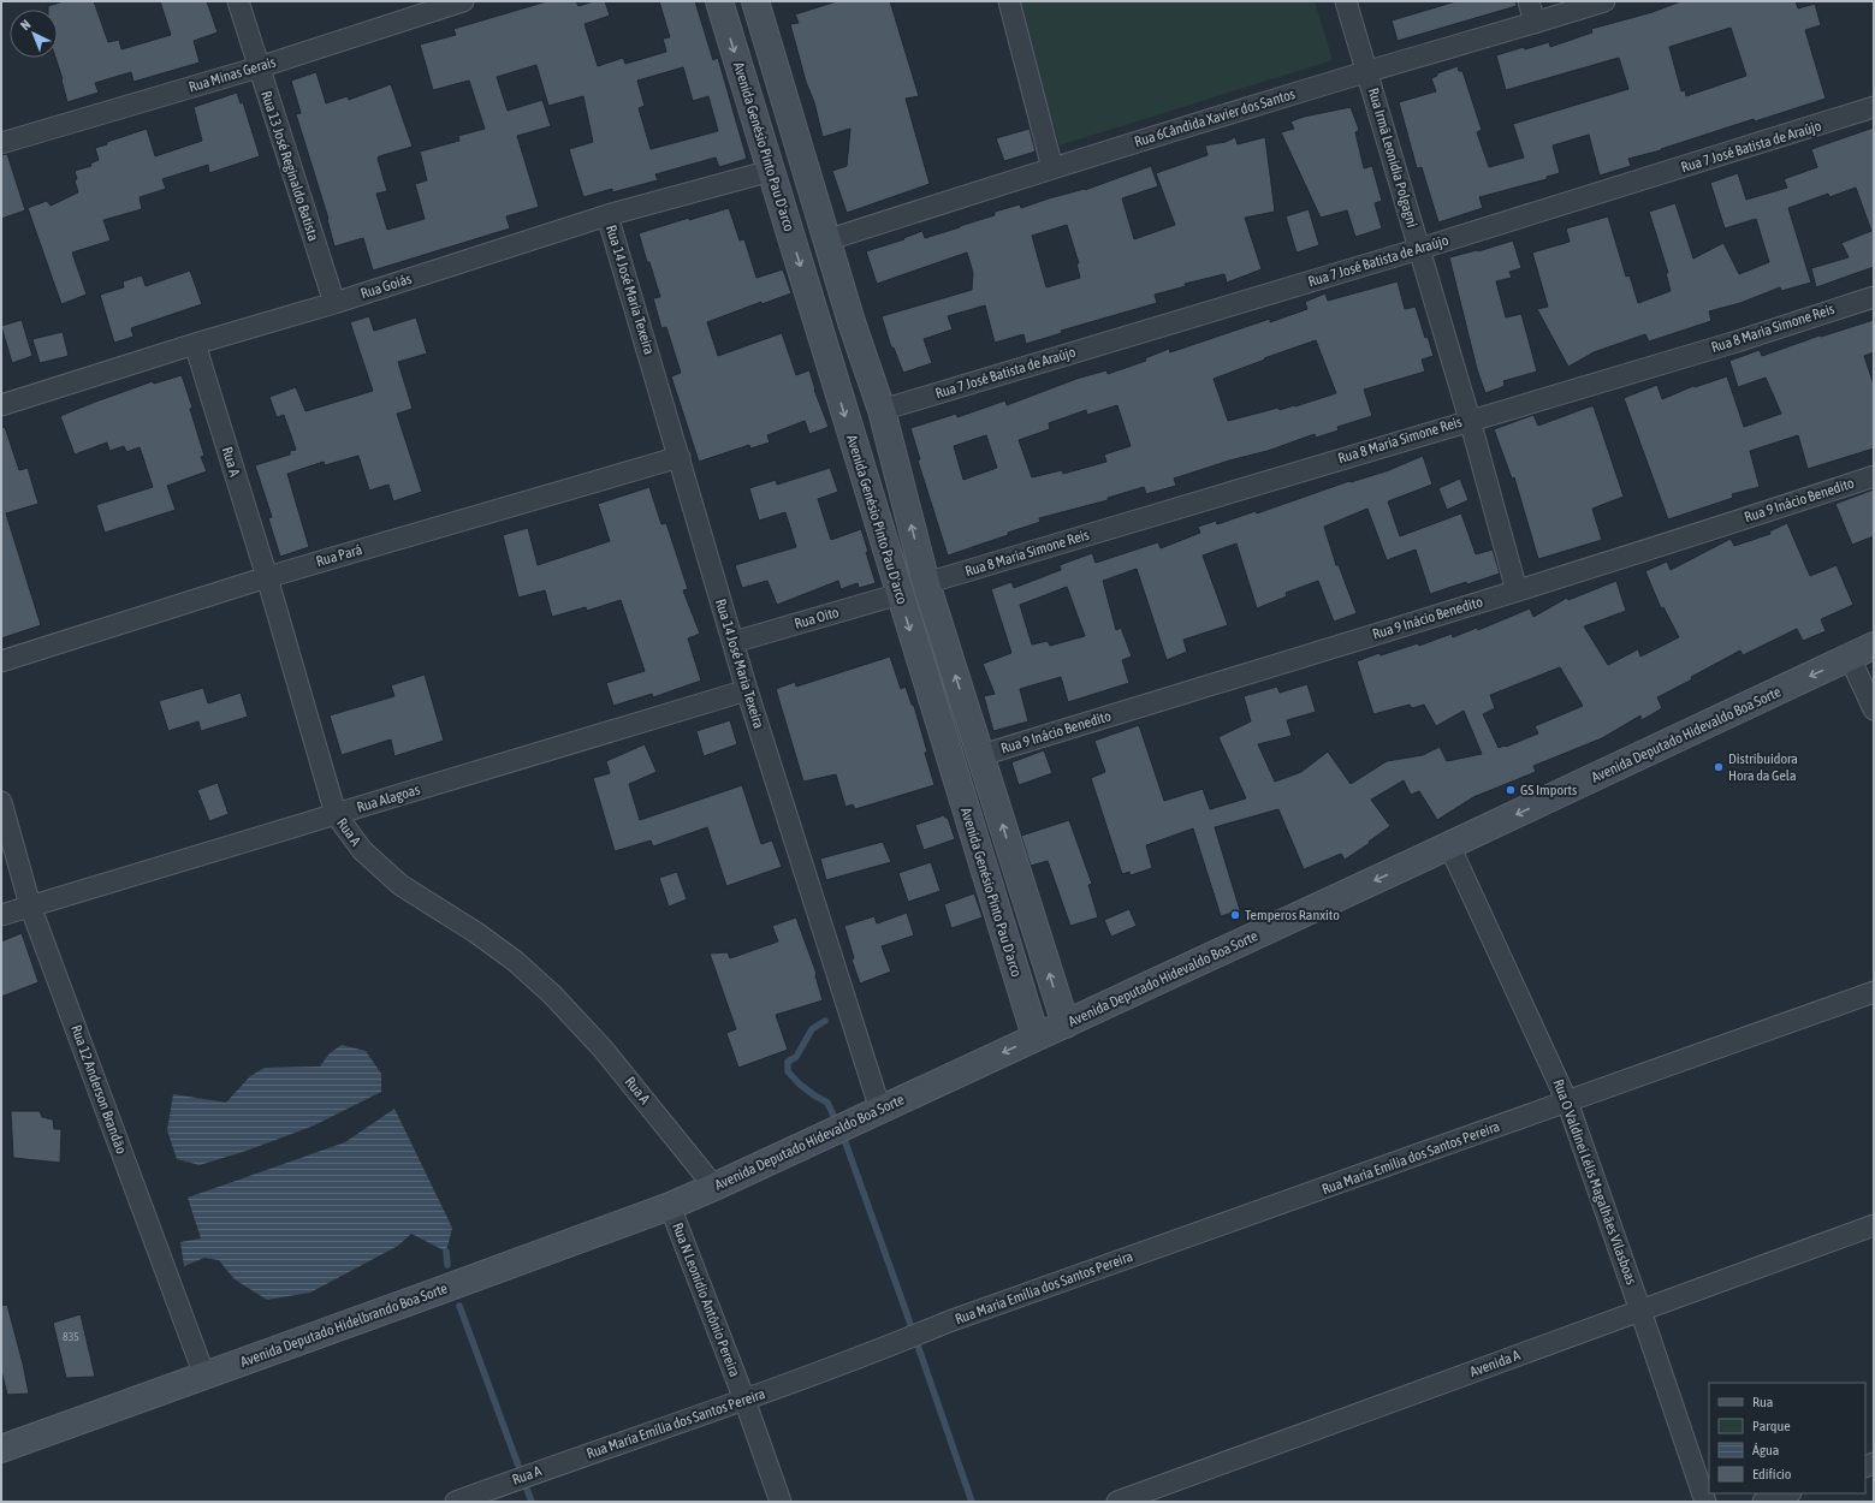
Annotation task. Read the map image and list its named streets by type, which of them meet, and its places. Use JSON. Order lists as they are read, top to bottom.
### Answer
{
  "streets": {
    "street": [
      "Rua Minas Gerais",
      "Rua 6Cândida Xavier dos Santos",
      "Avenida Genésio Pinto Pau D'arco",
      "Rua 7 José Batista de Araújo",
      "Rua Irmã Leonidia Polgagni",
      "Rua 13 José Reginaldo Batista",
      "Rua Goiás",
      "Rua 14 José Maria Texeira",
      "Rua 8 Maria Simone Reis",
      "Rua A",
      "Rua 9 Inácio Benedito",
      "Rua Pará",
      "Rua Oito",
      "Avenida Deputado Hidevaldo Boa Sorte",
      "Rua Alagoas",
      "Rua 12 Anderson Brandão",
      "Rua Maria Emília dos Santos Pereira",
      "Rua O Valdinei Lélis Magalhães Vilasboas",
      "Rua N Leonidio Antônio Pereira",
      "Avenida Deputado Hidelbrando Boa Sorte",
      "Avenida A"
    ]
  },
  "crossings": [
    ["Rua Minas Gerais", "Rua 13 José Reginaldo Batista"],
    ["Rua 6Cândida Xavier dos Santos", "Avenida Genésio Pinto Pau D'arco"],
    ["Rua 6Cândida Xavier dos Santos", "Rua Irmã Leonidia Polgagni"],
    ["Avenida Genésio Pinto Pau D'arco", "Rua 7 José Batista de Araújo"],
    ["Avenida Genésio Pinto Pau D'arco", "Rua Goiás"],
    ["Avenida Genésio Pinto Pau D'arco", "Rua 8 Maria Simone Reis"],
    ["Avenida Genésio Pinto Pau D'arco", "Rua 9 Inácio Benedito"],
    ["Avenida Genésio Pinto Pau D'arco", "Rua Oito"],
    ["Avenida Genésio Pinto Pau D'arco", "Avenida Deputado Hidevaldo Boa Sorte"],
    ["Rua 7 José Batista de Araújo", "Rua Irmã Leonidia Polgagni"],
    ["Rua Irmã Leonidia Polgagni", "Rua 8 Maria Simone Reis"],
    ["Rua Irmã Leonidia Polgagni", "Rua 9 Inácio Benedito"],
    ["Rua 13 José Reginaldo Batista", "Rua Goiás"],
    ["Rua Goiás", "Rua 14 José Maria Texeira"],
    ["Rua Goiás", "Rua A"],
    ["Rua 14 José Maria Texeira", "Rua Pará"],
    ["Rua 14 José Maria Texeira", "Rua Oito"],
    ["Rua 14 José Maria Texeira", "Avenida Deputado Hidevaldo Boa Sorte"],
    ["Rua 14 José Maria Texeira", "Rua Alagoas"],
    ["Rua A", "Rua Pará"],
    ["Rua A", "Avenida Deputado Hidevaldo Boa Sorte"],
    ["Rua A", "Rua Alagoas"],
    ["Rua A", "Rua Maria Emília dos Santos Pereira"],
    ["Avenida Deputado Hidevaldo Boa Sorte", "Rua O Valdinei Lélis Magalhães Vilasboas"],
    ["Avenida Deputado Hidevaldo Boa Sorte", "Rua N Leonidio Antônio Pereira"],
    ["Avenida Deputado Hidevaldo Boa Sorte", "Avenida Deputado Hidelbrando Boa Sorte"],
    ["Rua Alagoas", "Rua 12 Anderson Brandão"],
    ["Rua 12 Anderson Brandão", "Avenida Deputado Hidelbrando Boa Sorte"],
    ["Rua Maria Emília dos Santos Pereira", "Rua O Valdinei Lélis Magalhães Vilasboas"],
    ["Rua Maria Emília dos Santos Pereira", "Rua N Leonidio Antônio Pereira"],
    ["Rua O Valdinei Lélis Magalhães Vilasboas", "Avenida A"],
    ["Rua N Leonidio Antônio Pereira", "Avenida Deputado Hidelbrando Boa Sorte"]
  ],
  "one_way": ["Avenida Deputado Hidevaldo Boa Sorte"],
  "places": ["Distribuidora Hora da Gela", "GS Imports", "Temperos Ranxito"],
  "house_numbers": ["835"],
  "legend": [
    "Rua",
    "Parque",
    "Água",
    "Edifício"
  ],
  "north": "top left"
}
